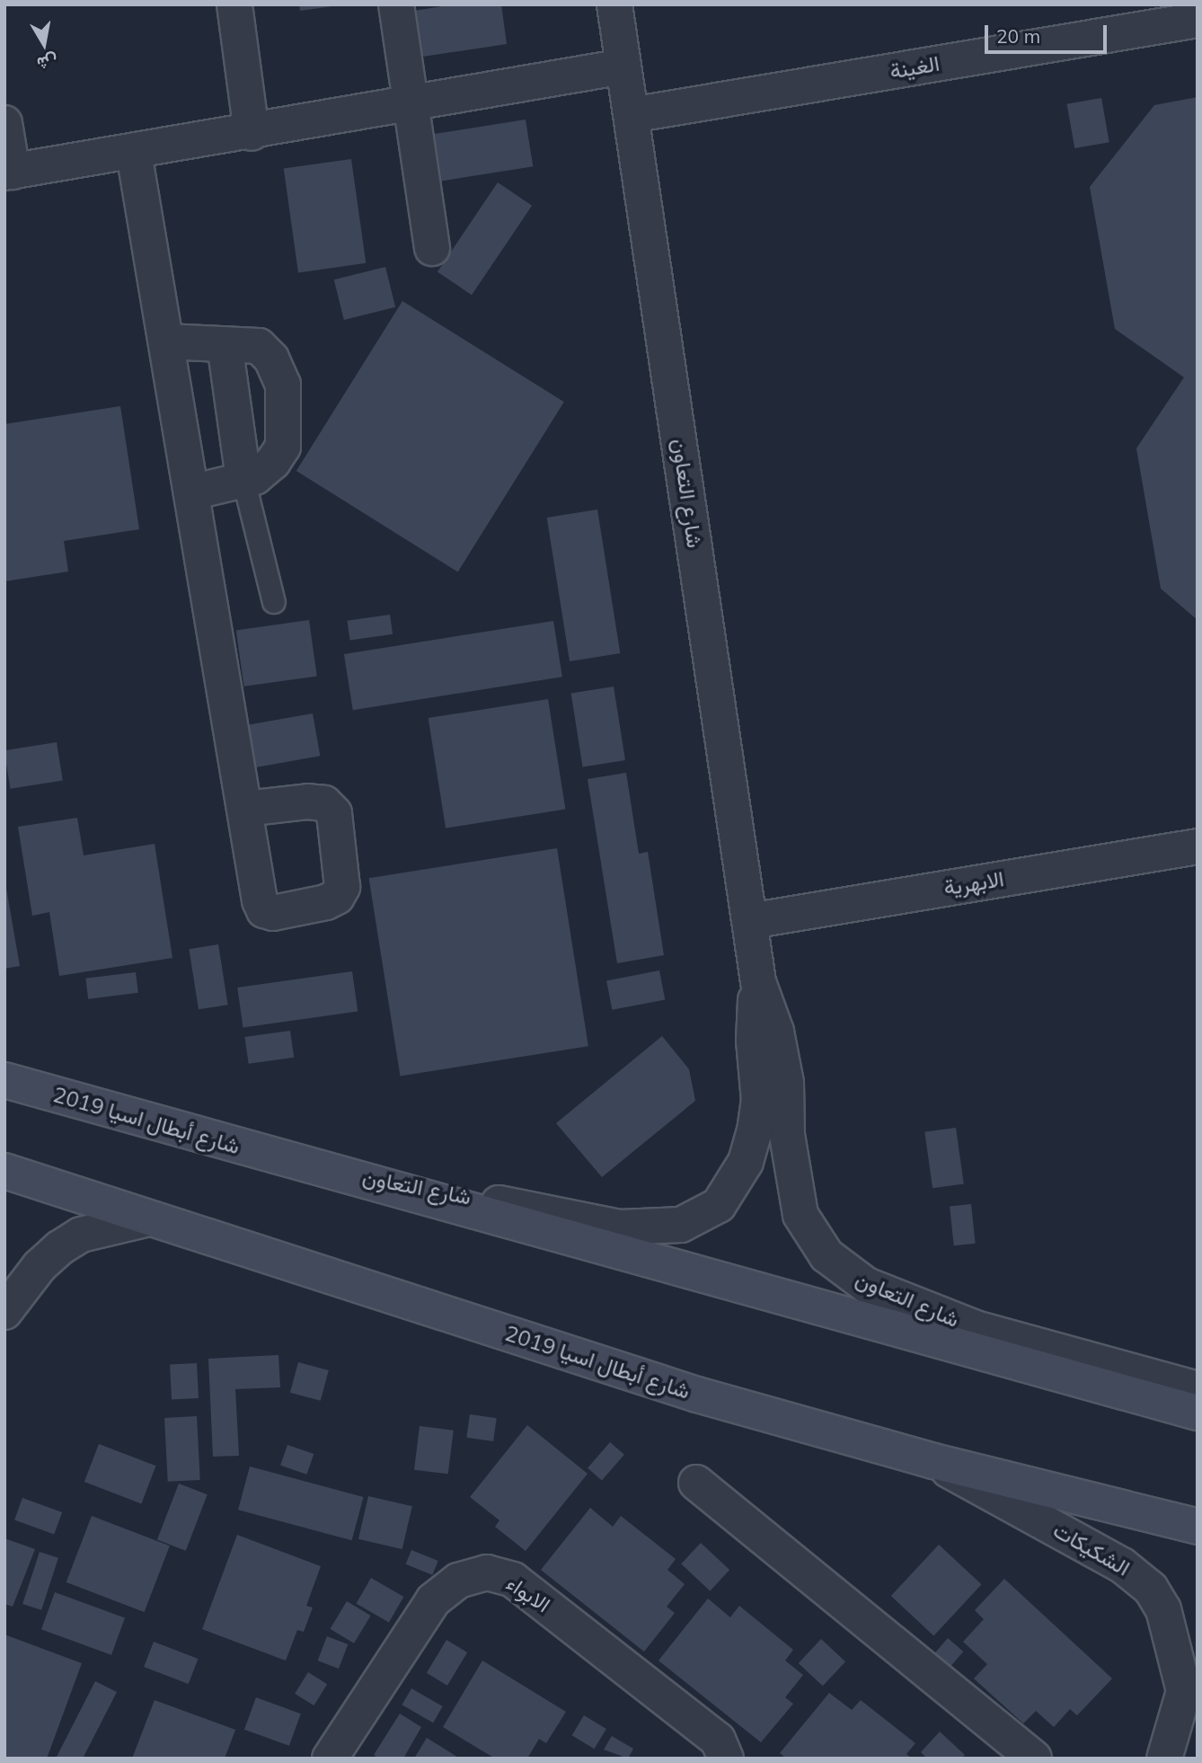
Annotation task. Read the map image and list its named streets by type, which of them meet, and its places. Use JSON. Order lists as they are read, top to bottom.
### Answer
{
  "streets": {
    "main road": ["شارع أبطال اسيا 2019"],
    "street": [
      "الغينة",
      "شارع التعاون",
      "الابهرية",
      "الشكيكات",
      "الابواء"
    ]
  },
  "crossings": [
    ["الغينة", "شارع التعاون"],
    ["شارع التعاون", "الابهرية"],
    ["شارع التعاون", "شارع أبطال اسيا 2019"],
    ["شارع أبطال اسيا 2019", "الشكيكات"]
  ],
  "scale_bar": "20 m",
  "north": "bottom"
}
